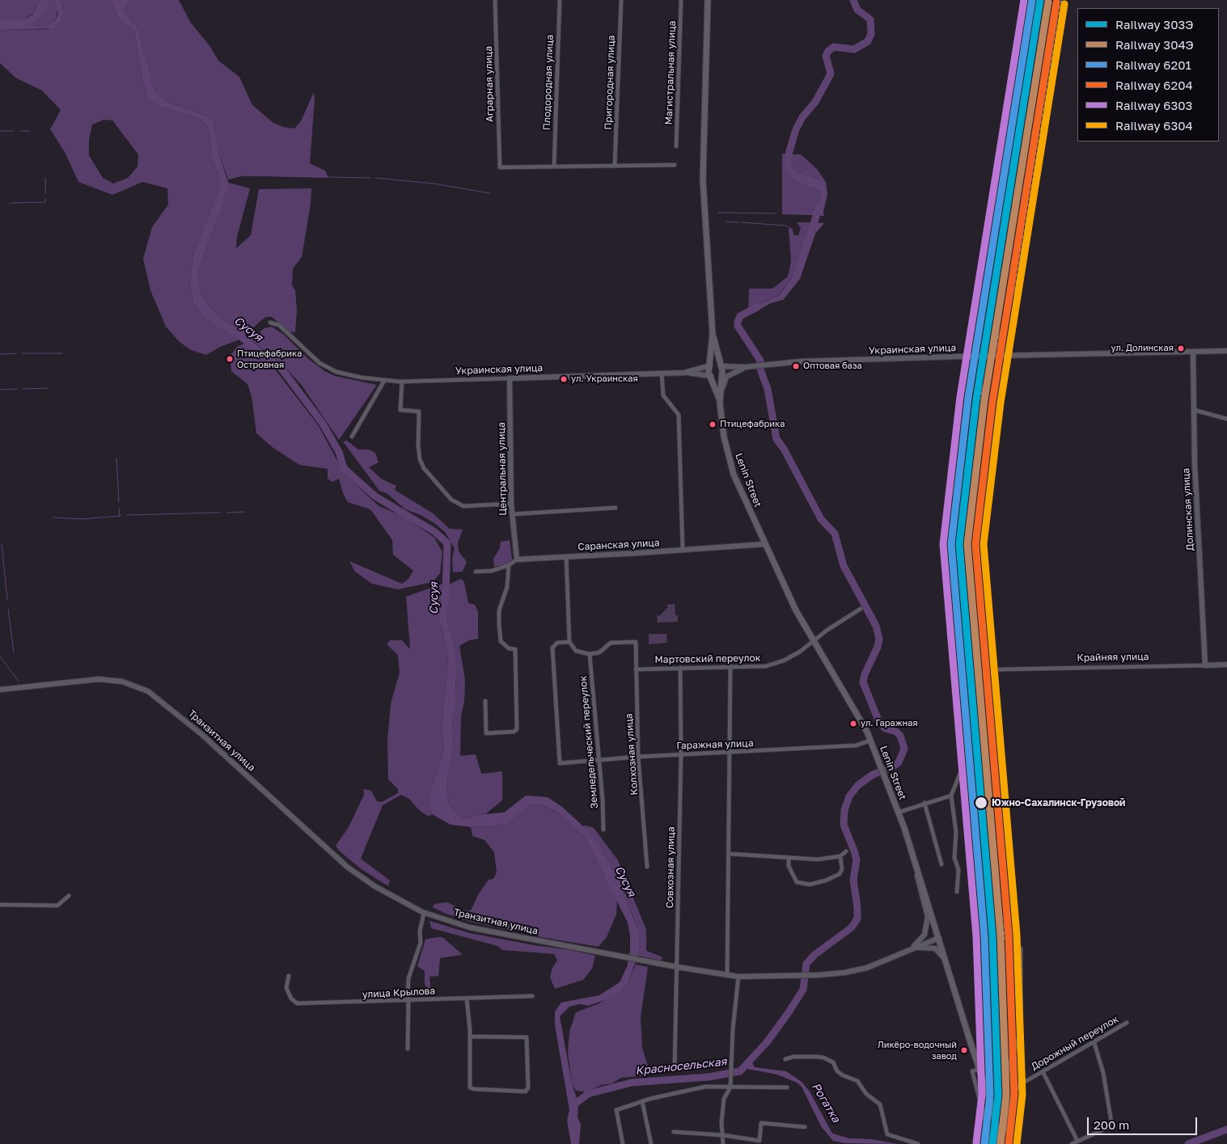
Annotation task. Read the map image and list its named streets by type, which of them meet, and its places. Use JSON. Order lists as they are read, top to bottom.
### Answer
{
  "streets": {
    "main road": [
      "Украинская улица",
      "Центральная улица",
      "Lenin Street",
      "Долинская улица",
      "Саранская улица",
      "Крайняя улица",
      "Транзитная улица"
    ],
    "street": [
      "Магистральная улица",
      "Плодородная улица",
      "Пригородная улица",
      "Аграрная улица",
      "Мартовский переулок",
      "Земледельческий переулок",
      "Гаражная улица",
      "Колхозная улица",
      "Совхозная улица",
      "улица Крылова",
      "Дорожный переулок"
    ]
  },
  "crossings": [
    ["Плодородная улица", "Аграрная улица"],
    ["Украинская улица", "Центральная улица"],
    ["Украинская улица", "Lenin Street"],
    ["Украинская улица", "Долинская улица"],
    ["Центральная улица", "Саранская улица"],
    ["Lenin Street", "Саранская улица"],
    ["Lenin Street", "Мартовский переулок"],
    ["Lenin Street", "Транзитная улица"],
    ["Lenin Street", "Гаражная улица"],
    ["Долинская улица", "Крайняя улица"],
    ["Мартовский переулок", "Колхозная улица"],
    ["Мартовский переулок", "Совхозная улица"],
    ["Транзитная улица", "Совхозная улица"],
    ["Земледельческий переулок", "Гаражная улица"],
    ["Земледельческий переулок", "Колхозная улица"],
    ["Гаражная улица", "Колхозная улица"],
    ["Гаражная улица", "Совхозная улица"]
  ],
  "water": ["Сусуя", "Красносельская", "Рогатка"],
  "places": [
    "ул. Долинская",
    "Птицефабрика Островная",
    "Оптовая база",
    "ул. Украинская",
    "Птицефабрика",
    "ул. Гаражная",
    "Южно-Сахалинск-Грузовой",
    "Ликёро-водочный завод"
  ],
  "lines": [
    "rail line 303Э",
    "rail line 6201",
    "rail line 6303",
    "rail line 304Э",
    "rail line 6204",
    "rail line 6304"
  ],
  "legend": [
    "Railway 303Э",
    "Railway 304Э",
    "Railway 6201",
    "Railway 6204",
    "Railway 6303",
    "Railway 6304"
  ],
  "scale_bar": "200 m"
}
